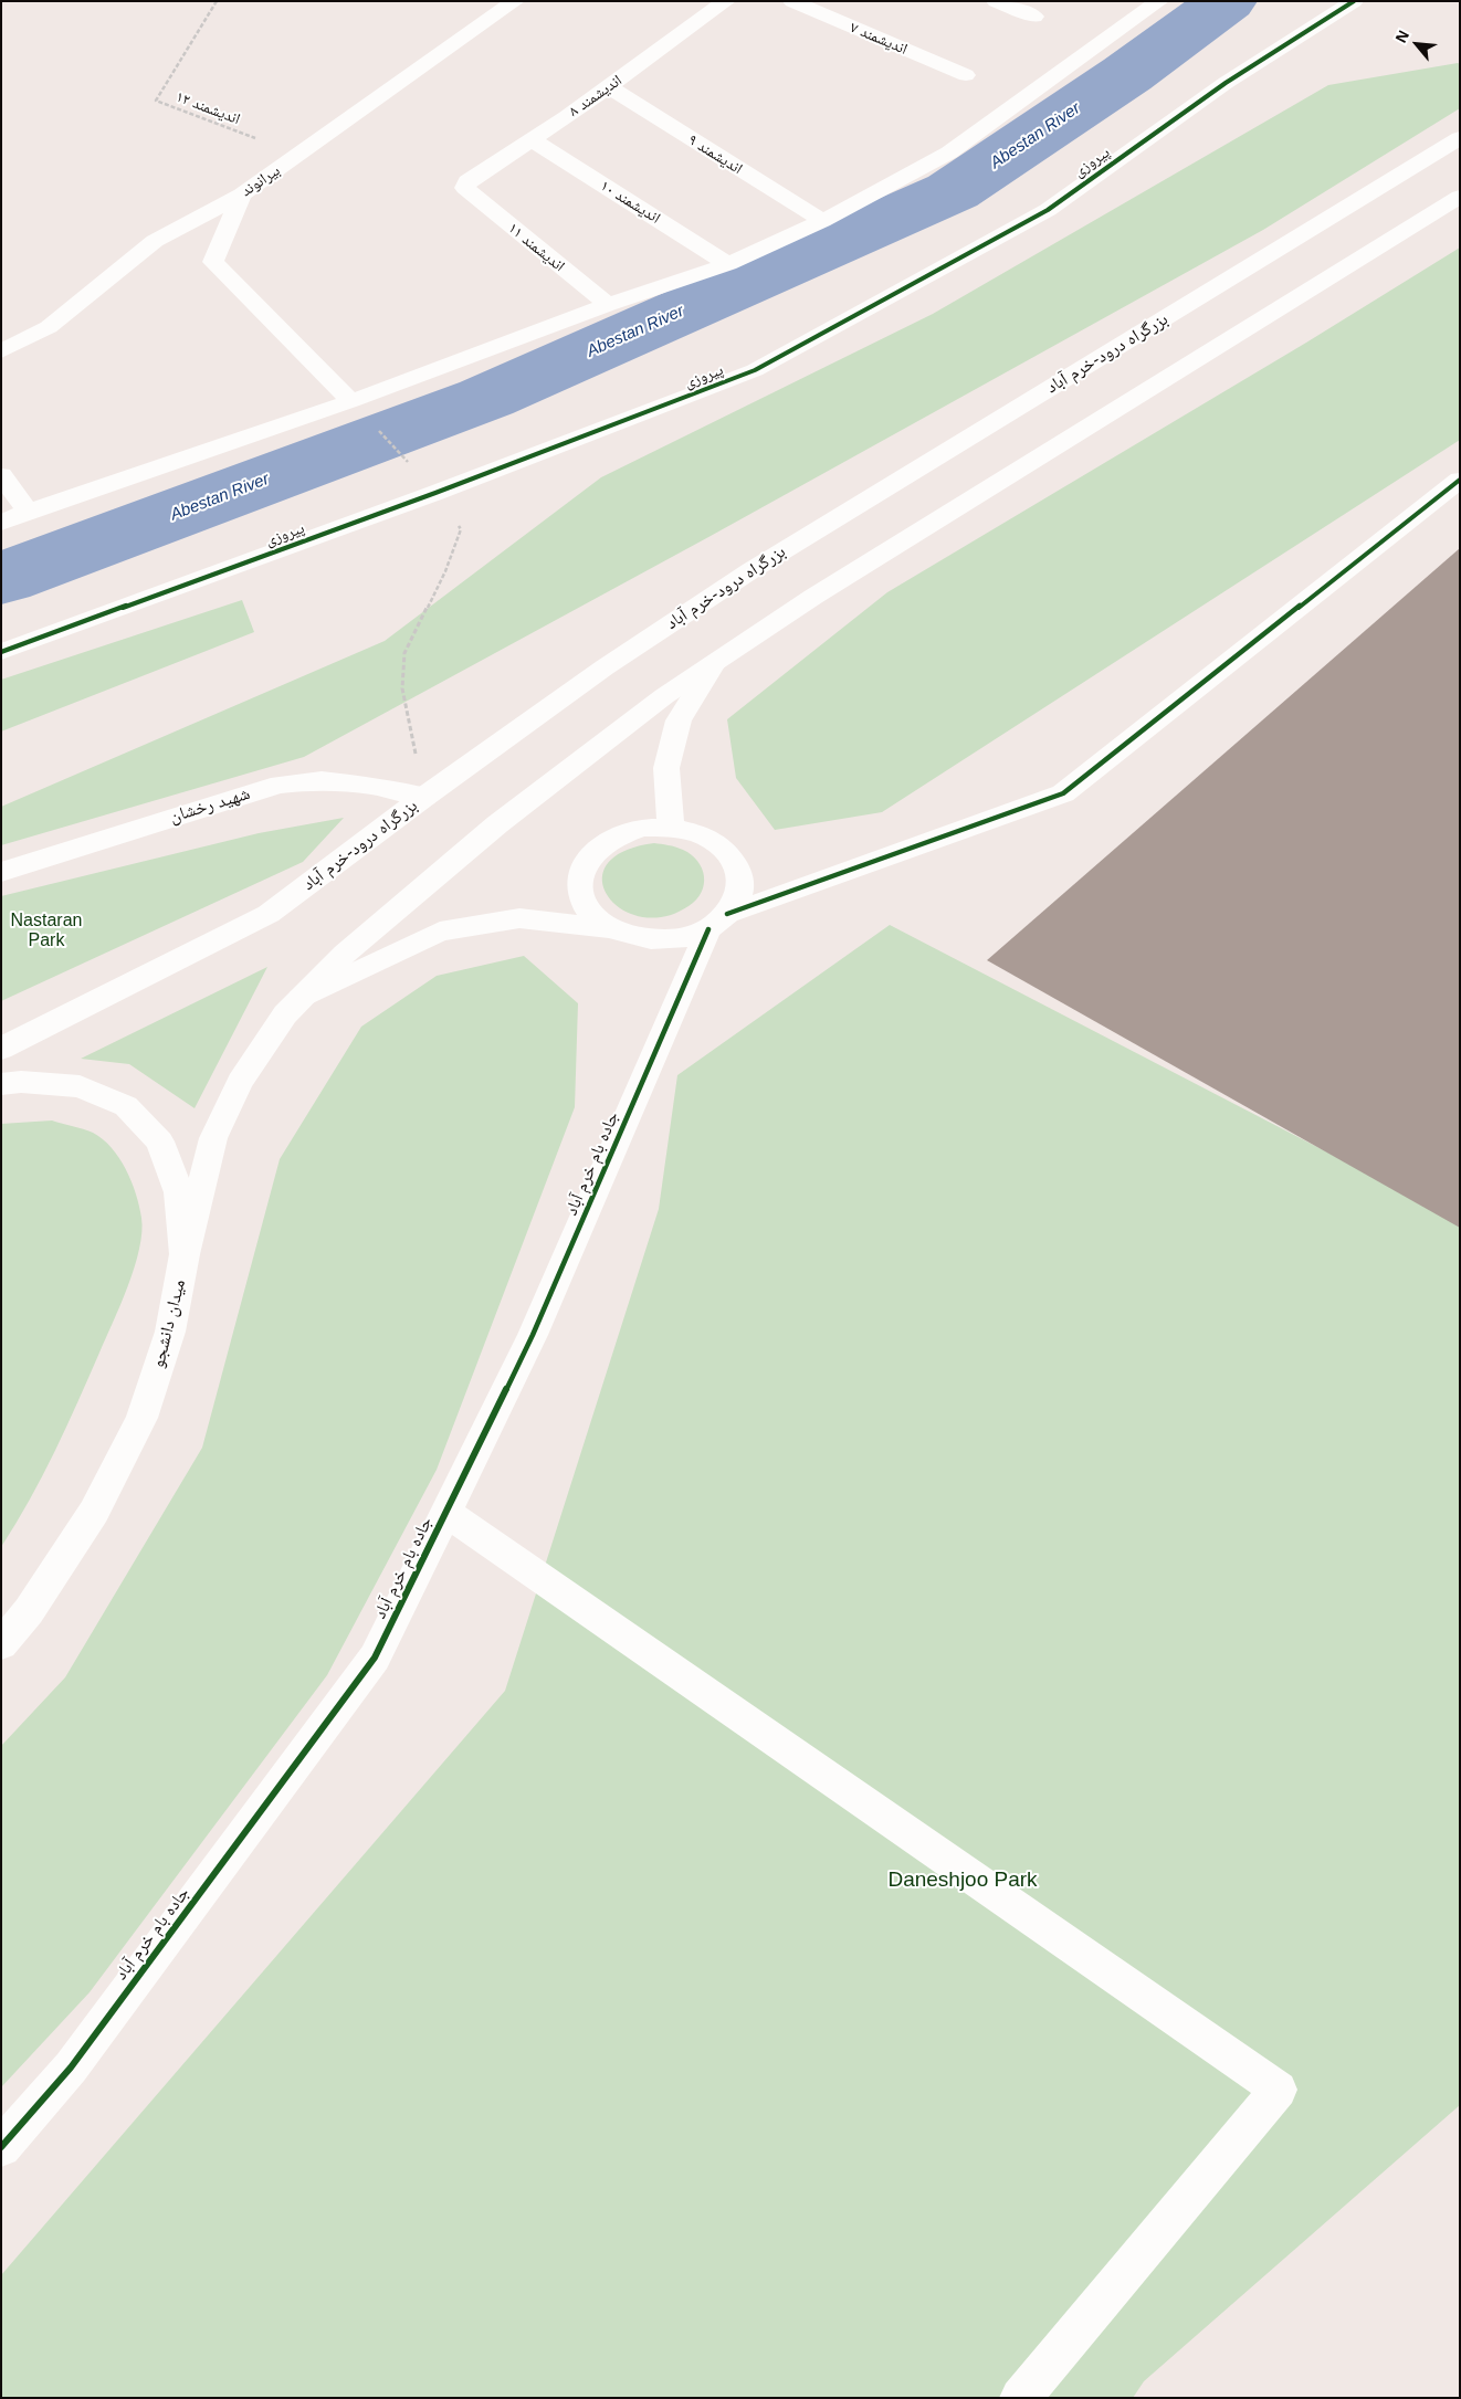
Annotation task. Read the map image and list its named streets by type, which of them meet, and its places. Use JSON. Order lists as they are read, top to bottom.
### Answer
{
  "streets": {
    "main road": [
      "اندیشمند ۷",
      "اندیشمند ۸",
      "اندیشمند ۹",
      "پیروزی",
      "بیرانوند",
      "اندیشمند ۱۰",
      "اندیشمند ۱۱",
      "بزرگراه درود-خرم آباد",
      "شهید رخشان",
      "جاده بام خرم آباد",
      "میدان دانشجو"
    ],
    "path": ["اندیشمند ۱۲"]
  },
  "crossings": [
    ["اندیشمند ۸", "اندیشمند ۹"],
    ["اندیشمند ۸", "اندیشمند ۱۰"],
    ["اندیشمند ۸", "اندیشمند ۱۱"],
    ["اندیشمند ۱۲", "بیرانوند"],
    ["بزرگراه درود-خرم آباد", "شهید رخشان"]
  ],
  "water": ["Abestan River"],
  "parks": ["Nastaran Park", "Daneshjoo Park"],
  "north": "top left"
}
